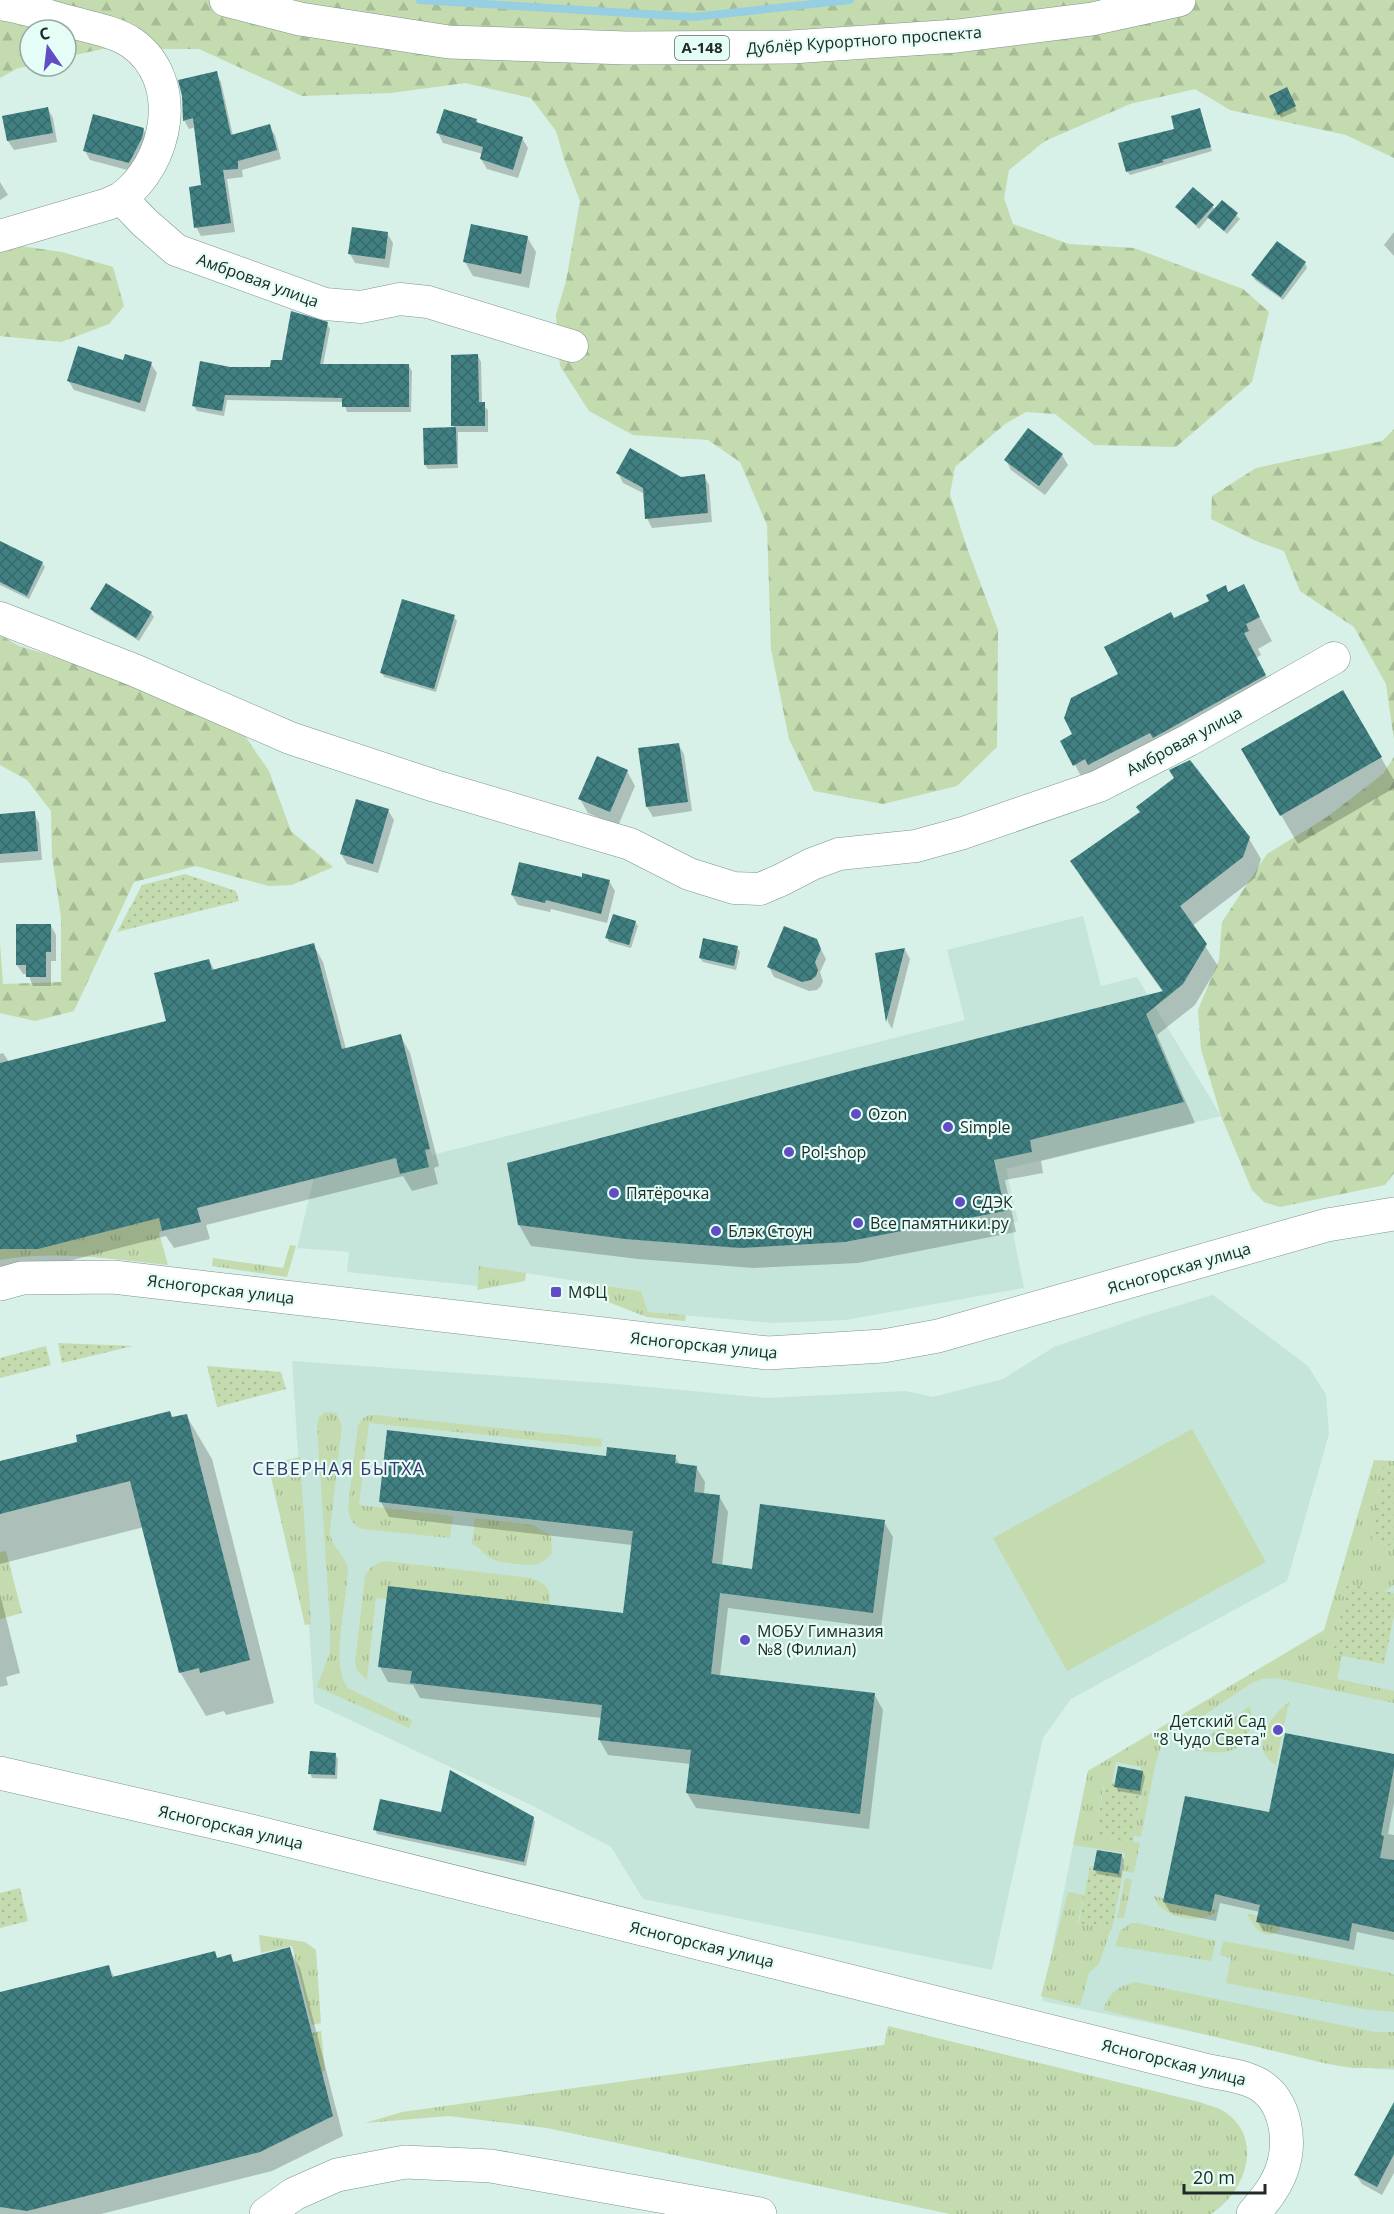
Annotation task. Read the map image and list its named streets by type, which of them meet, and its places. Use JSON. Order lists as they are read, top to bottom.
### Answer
{
  "streets": {
    "street": [
      "Дублёр Курортного проспекта",
      "А-148",
      "Амбровая улица",
      "Ясногорская улица"
    ]
  },
  "districts": ["СЕВЕРНАЯ БЫТХА"],
  "places": {
    "other": [
      "Ozon",
      "Simple",
      "Pol-shop",
      "Пятёрочка",
      "СДЭК",
      "Все памятники.ру",
      "Блэк Стоун",
      "МОБУ Гимназия №8 (Филиал)",
      "Детский Сад \"8 Чудо Света\""
    ],
    "transit": ["МФЦ"]
  },
  "scale_bar": "20 m",
  "north": "top"
}
